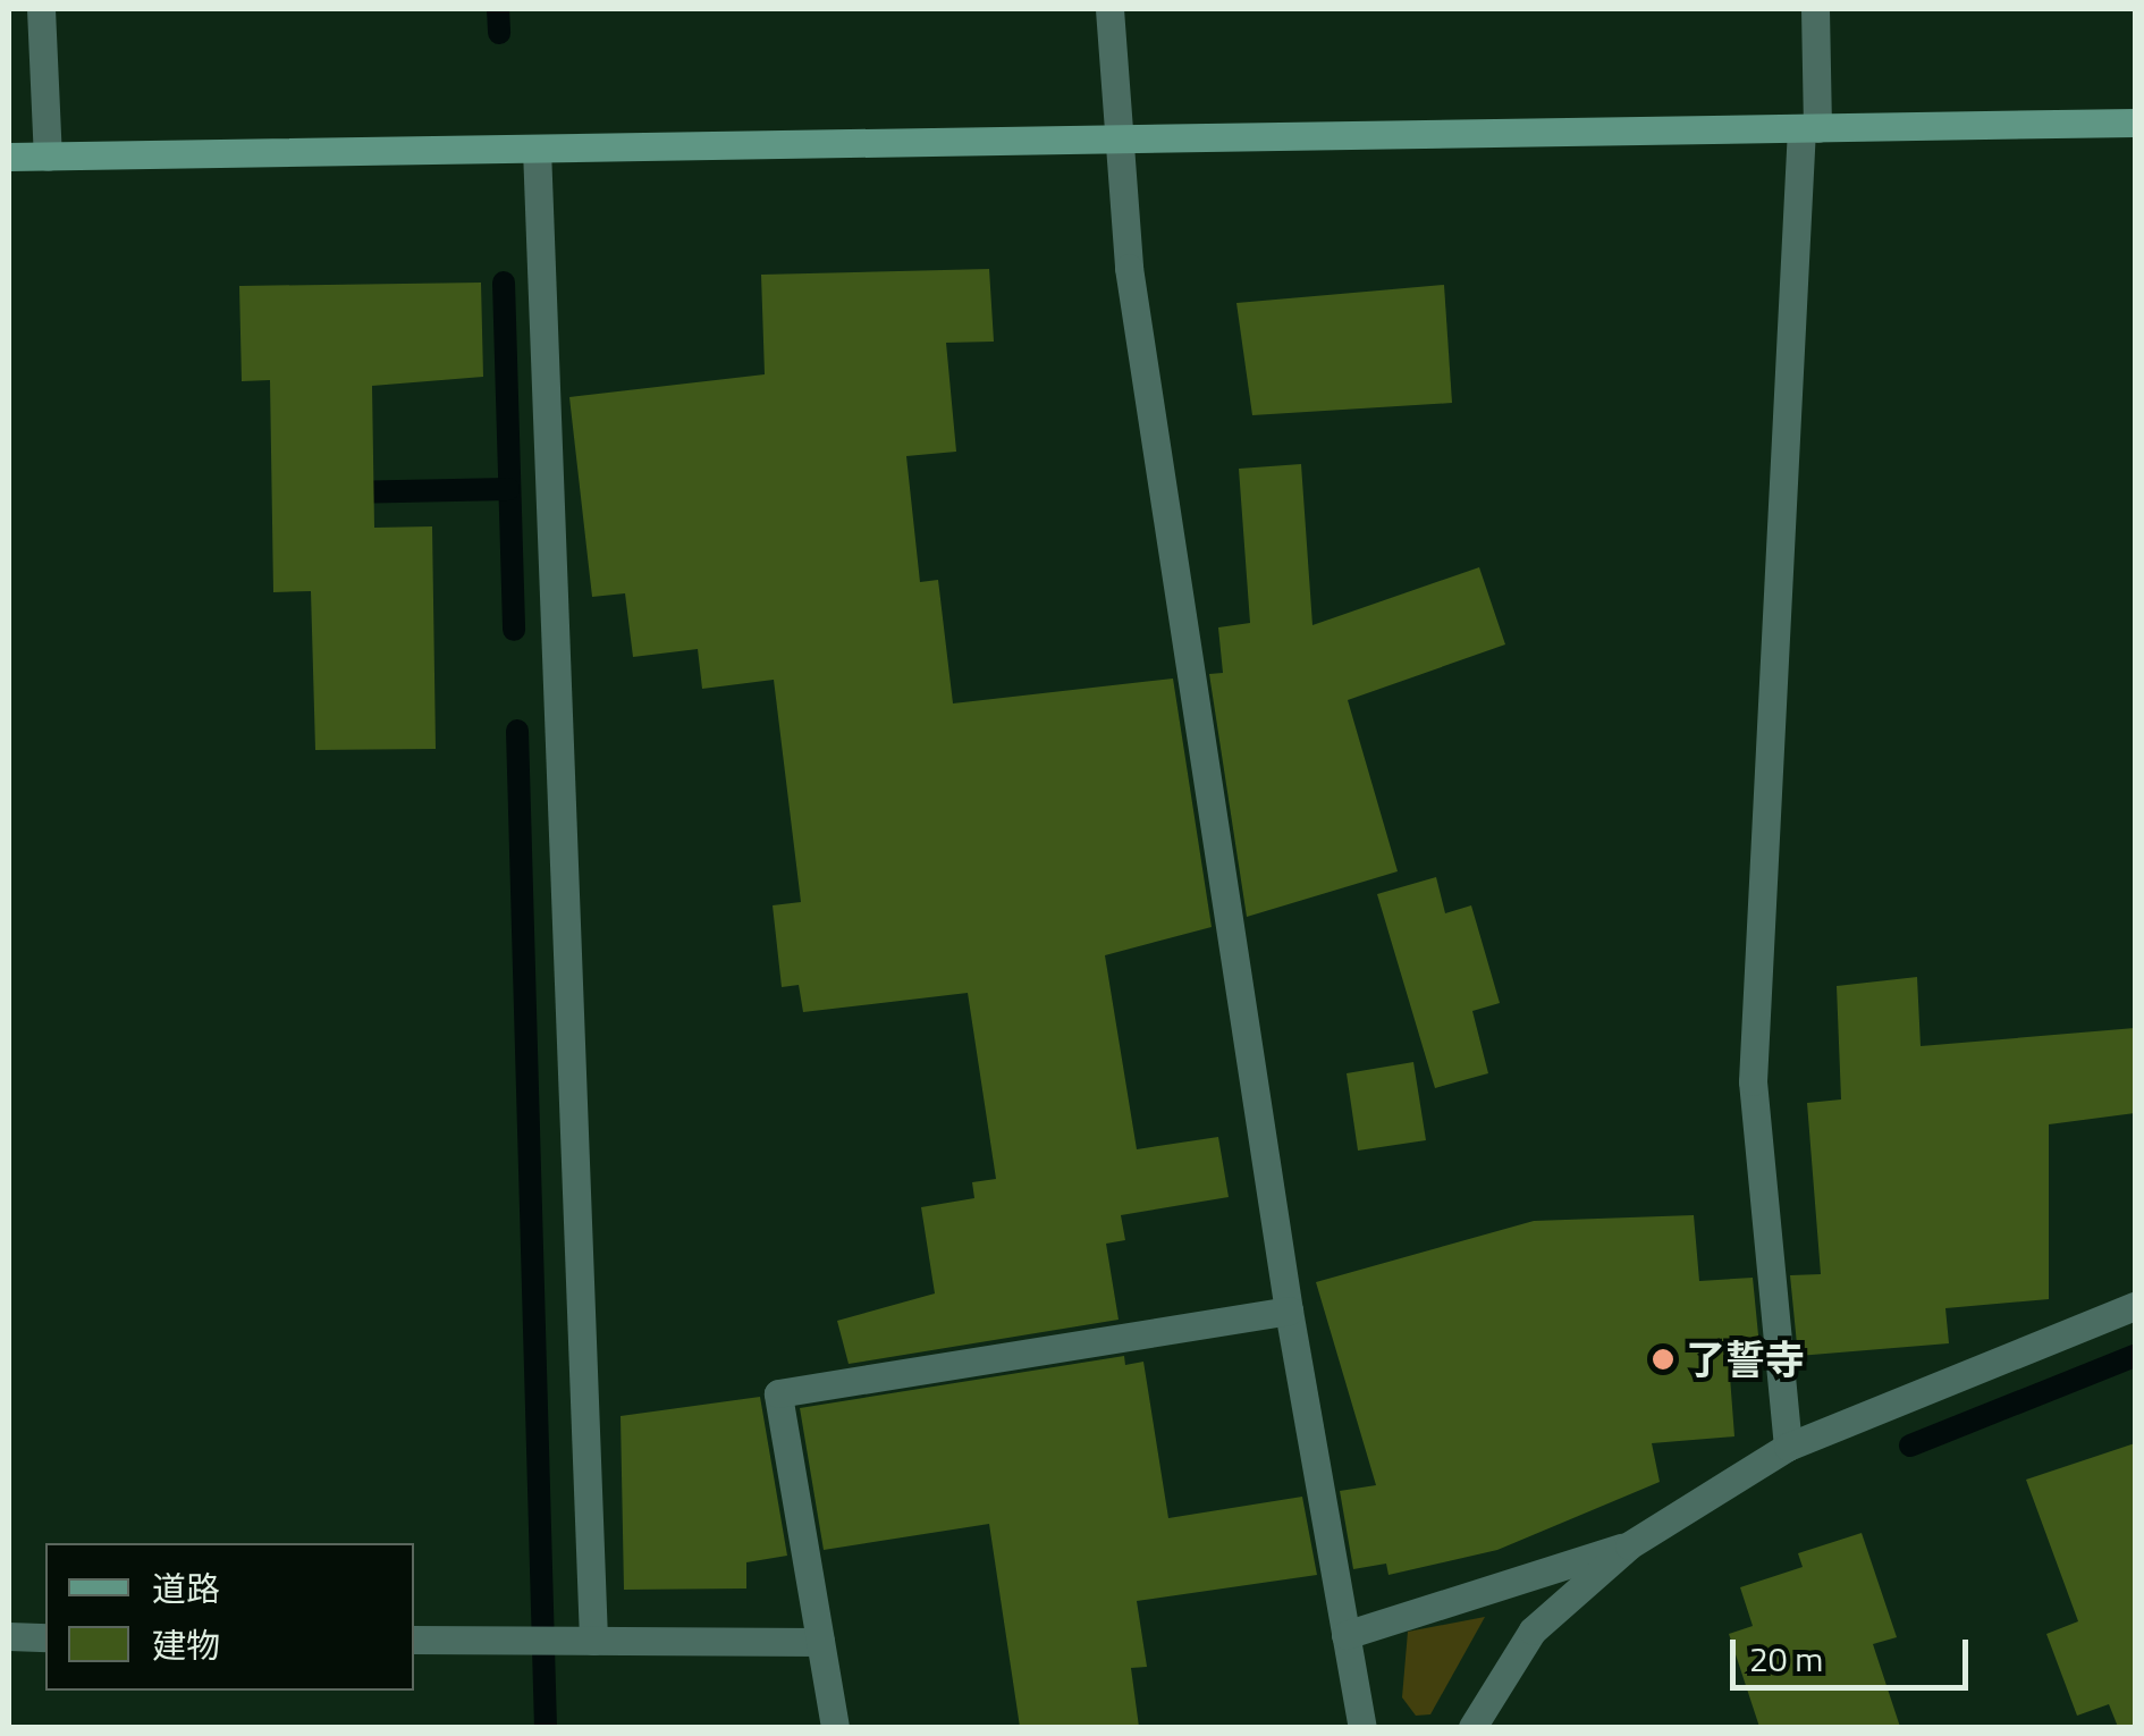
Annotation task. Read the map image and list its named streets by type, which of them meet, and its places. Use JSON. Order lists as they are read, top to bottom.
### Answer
{
  "places": ["了誓寺"],
  "legend": ["道路", "建物"],
  "scale_bar": "20 m"
}
